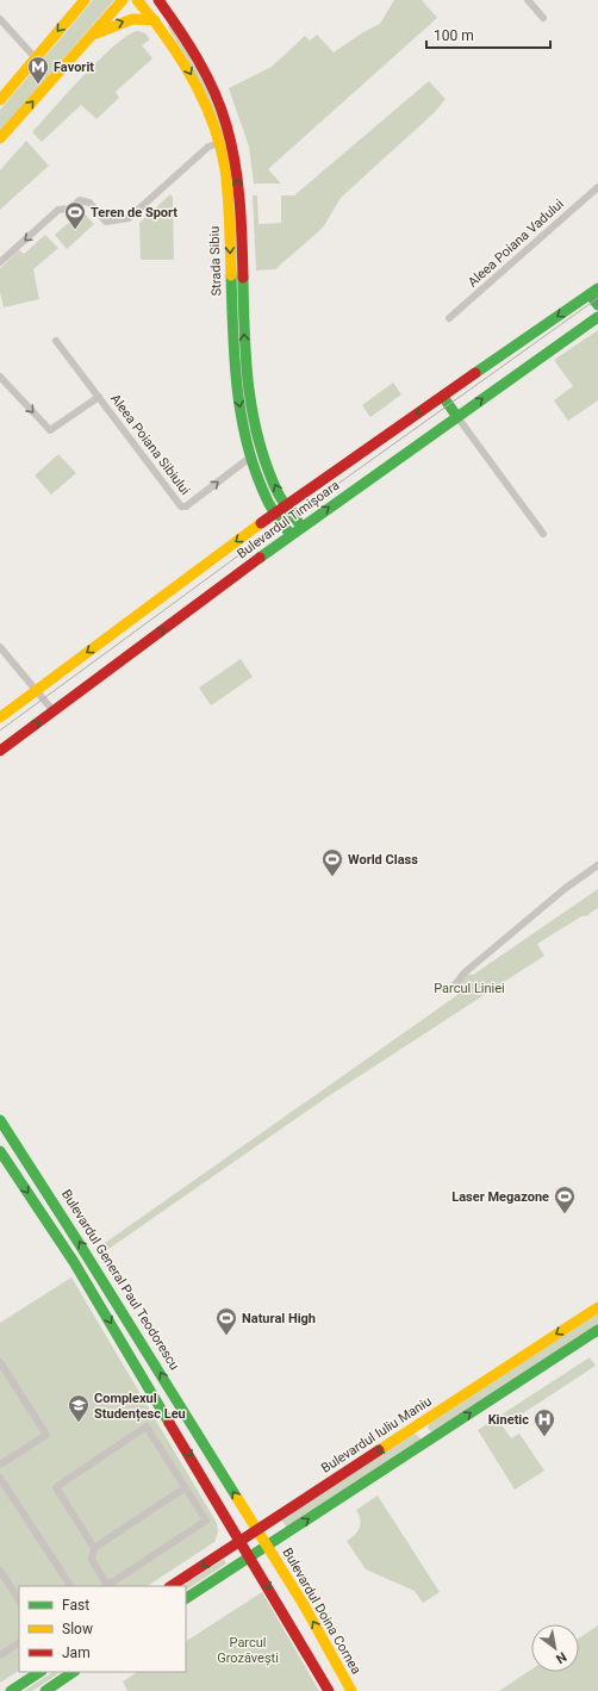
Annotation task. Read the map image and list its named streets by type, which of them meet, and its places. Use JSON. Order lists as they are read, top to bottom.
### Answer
{
  "streets": {
    "main road": [
      "Strada Sibiu",
      "Bulevardul Timișoara",
      "Bulevardul General Paul Teodorescu",
      "Bulevardul Iuliu Maniu",
      "Bulevardul Doina Cornea"
    ],
    "street": ["Aleea Poiana Vadului", "Aleea Poiana Sibiului"]
  },
  "crossings": [
    ["Strada Sibiu", "Aleea Poiana Sibiului"],
    ["Strada Sibiu", "Bulevardul Timișoara"],
    ["Bulevardul General Paul Teodorescu", "Bulevardul Iuliu Maniu"],
    ["Bulevardul General Paul Teodorescu", "Bulevardul Doina Cornea"]
  ],
  "parks": ["Parcul Liniei", "Parcul Grozăvești"],
  "places": {
    "metro station": ["Favorit"],
    "sports": [
      "Teren de Sport",
      "World Class",
      "Laser Megazone",
      "Natural High"
    ],
    "school or university": ["Complexul Studențesc Leu"],
    "hospital": ["Kinetic"]
  },
  "legend": ["Fast", "Slow", "Jam"],
  "scale_bar": "100 m",
  "north": "bottom right"
}
